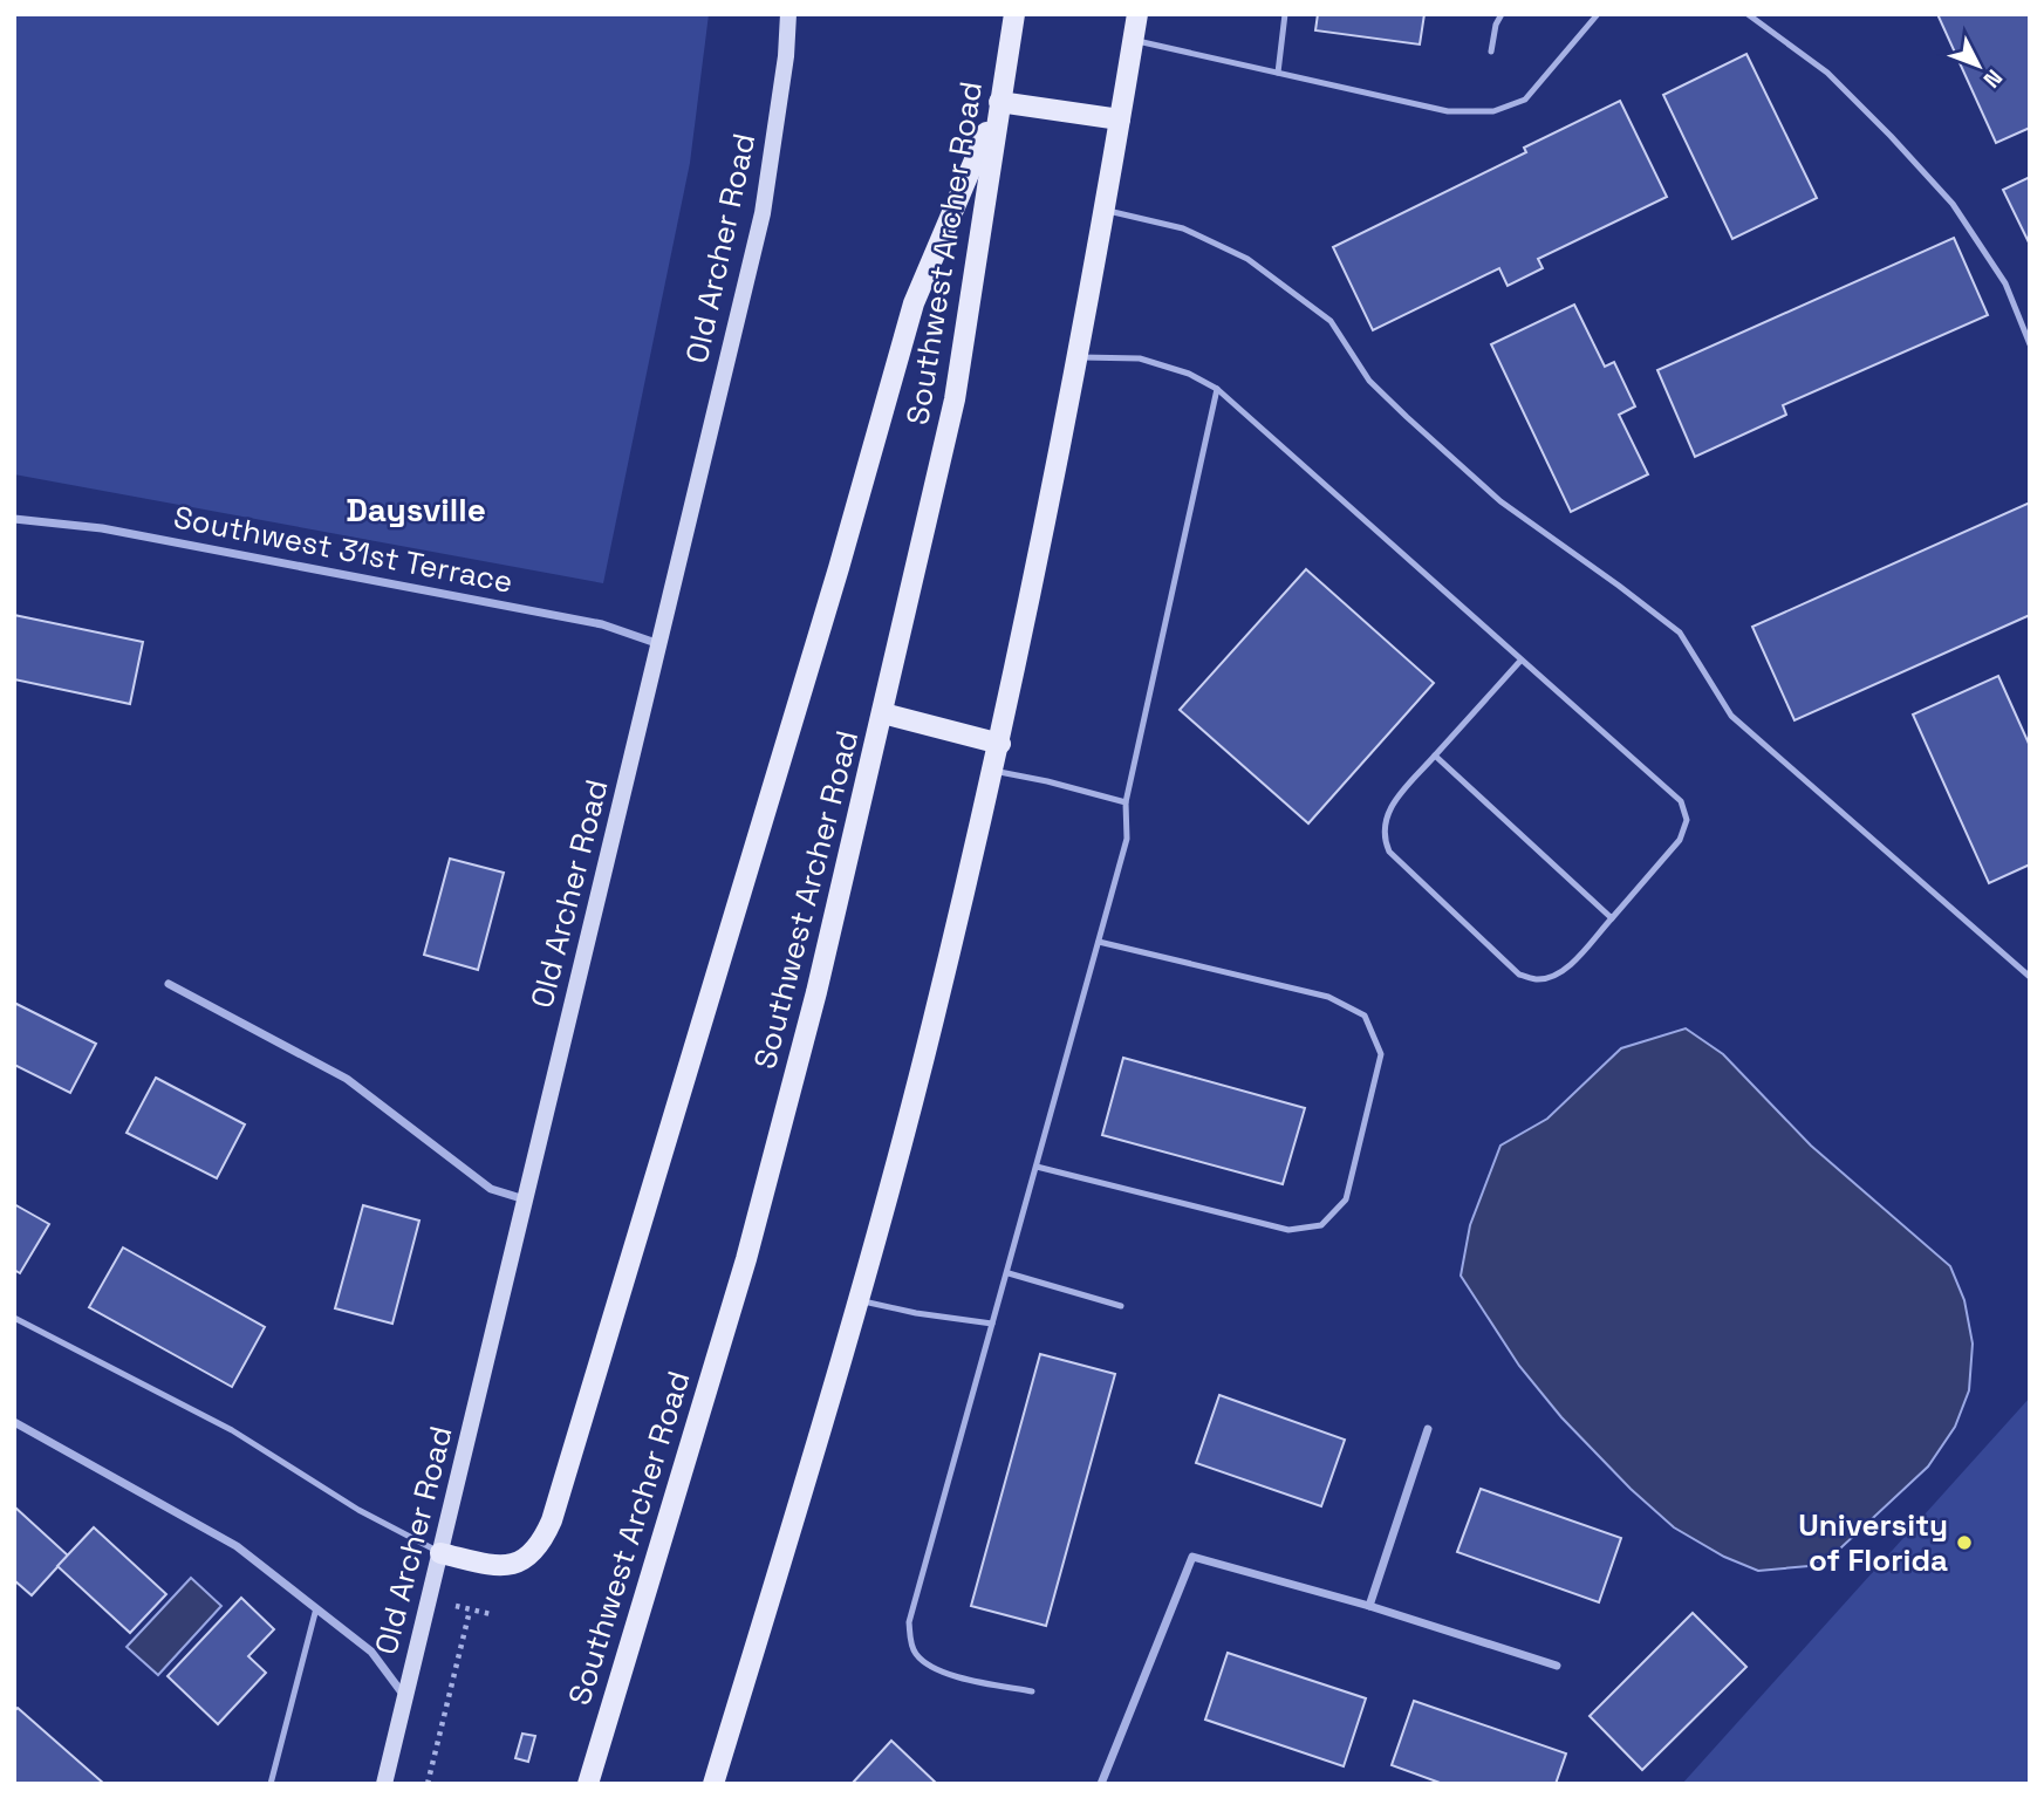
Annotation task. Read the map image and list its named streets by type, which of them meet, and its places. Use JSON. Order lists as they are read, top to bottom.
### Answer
{
  "streets": {
    "main road": ["Southwest Archer Road"],
    "street": ["Old Archer Road", "Southwest 31st Terrace"]
  },
  "crossings": [
    ["Old Archer Road", "Southwest 31st Terrace"]
  ],
  "districts": ["Daysville"],
  "places": ["University of Florida"],
  "north": "bottom right"
}
